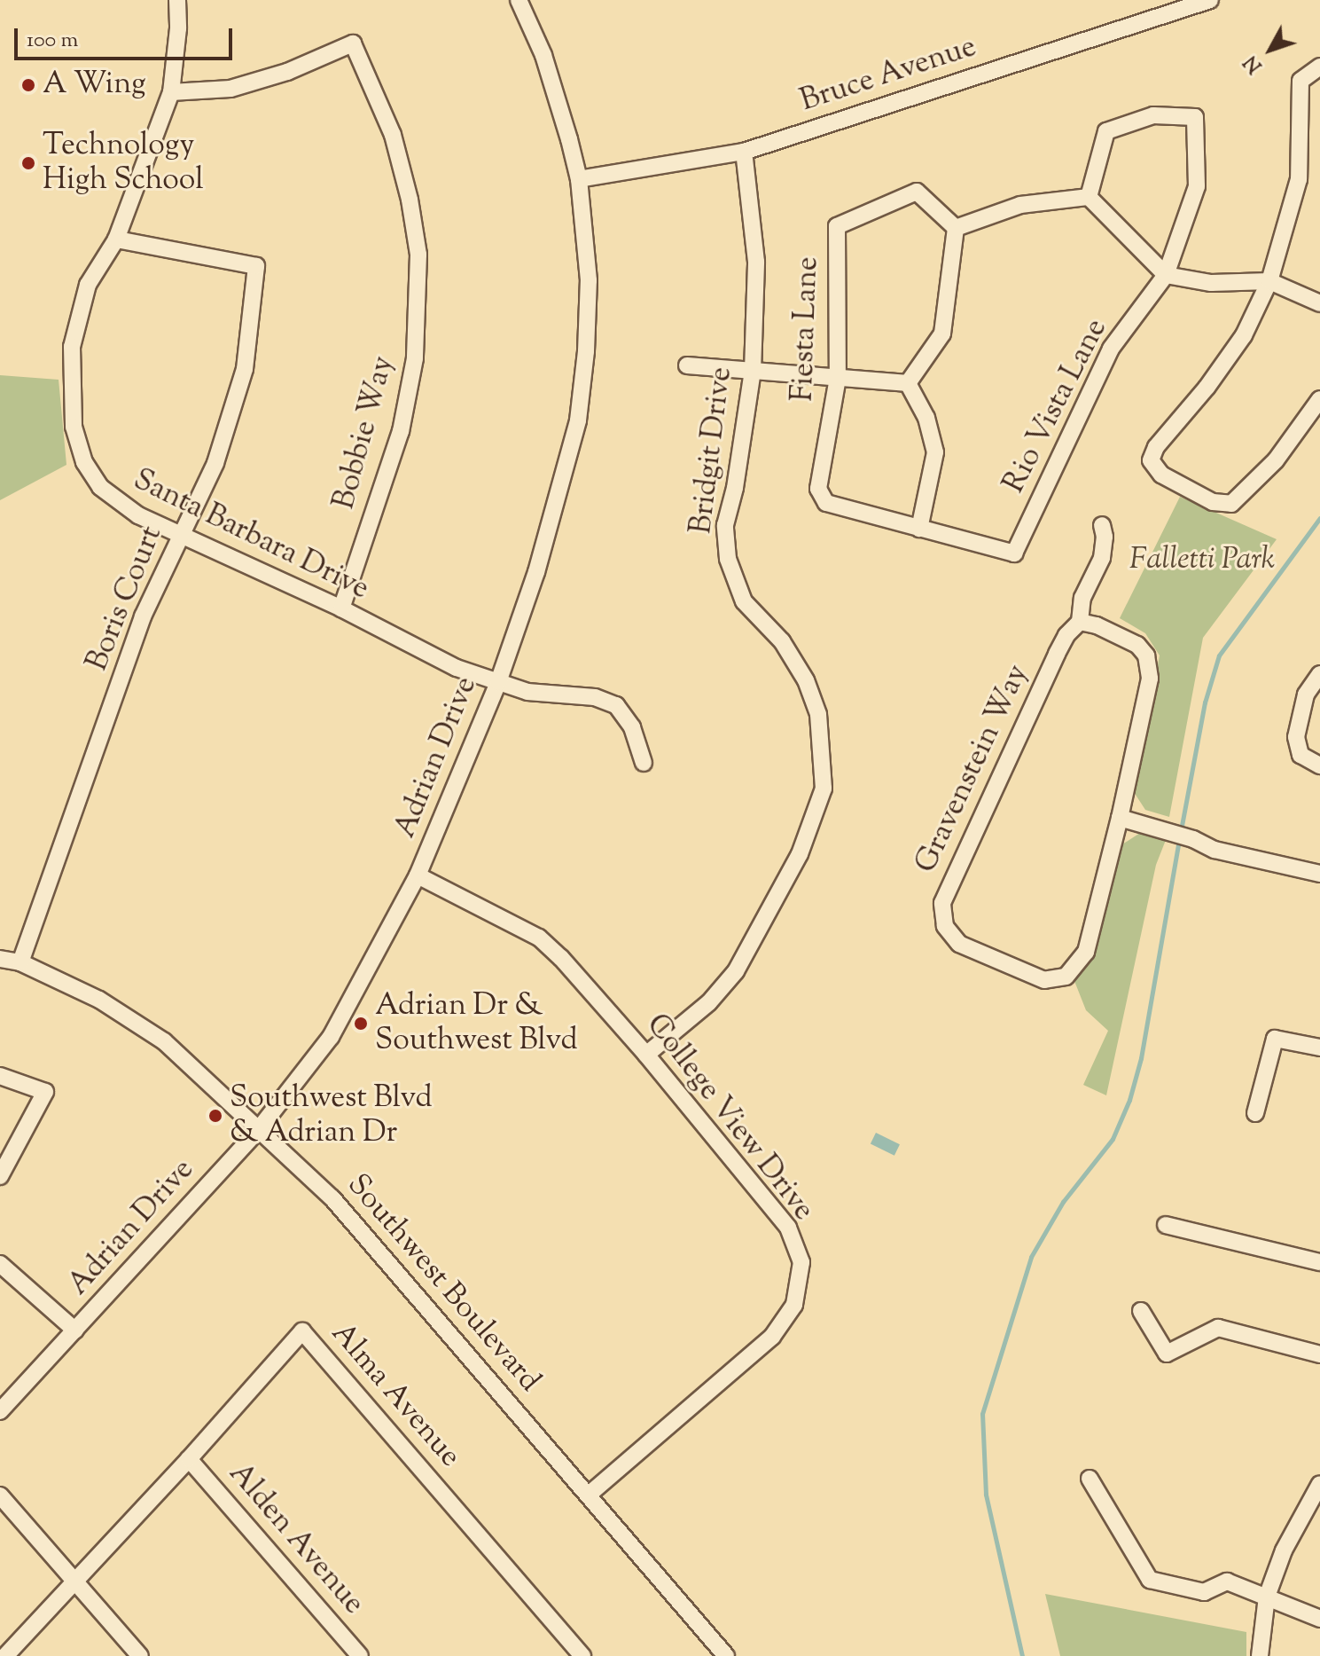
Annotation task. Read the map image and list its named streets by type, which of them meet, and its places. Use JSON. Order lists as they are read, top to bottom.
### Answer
{
  "streets": {
    "street": [
      "Bruce Avenue",
      "Fiesta Lane",
      "Rio Vista Lane",
      "Bobbie Way",
      "Bridgit Drive",
      "Santa Barbara Drive",
      "Boris Court",
      "Adrian Drive",
      "Gravenstein Way",
      "College View Drive",
      "Southwest Boulevard",
      "Alma Avenue",
      "Alden Avenue"
    ]
  },
  "crossings": [
    ["Bruce Avenue", "Bridgit Drive"],
    ["Bruce Avenue", "Adrian Drive"],
    ["Fiesta Lane", "Rio Vista Lane"],
    ["Bobbie Way", "Santa Barbara Drive"],
    ["Bridgit Drive", "College View Drive"],
    ["Santa Barbara Drive", "Boris Court"],
    ["Santa Barbara Drive", "Adrian Drive"],
    ["Boris Court", "Southwest Boulevard"],
    ["Adrian Drive", "College View Drive"],
    ["Adrian Drive", "Southwest Boulevard"],
    ["College View Drive", "Southwest Boulevard"],
    ["Alma Avenue", "Alden Avenue"]
  ],
  "parks": ["Falletti Park"],
  "places": [
    "A Wing",
    "Technology High School",
    "Adrian Dr & Southwest Blvd",
    "Southwest Blvd & Adrian Dr"
  ],
  "scale_bar": "100 m",
  "north": "bottom left"
}
